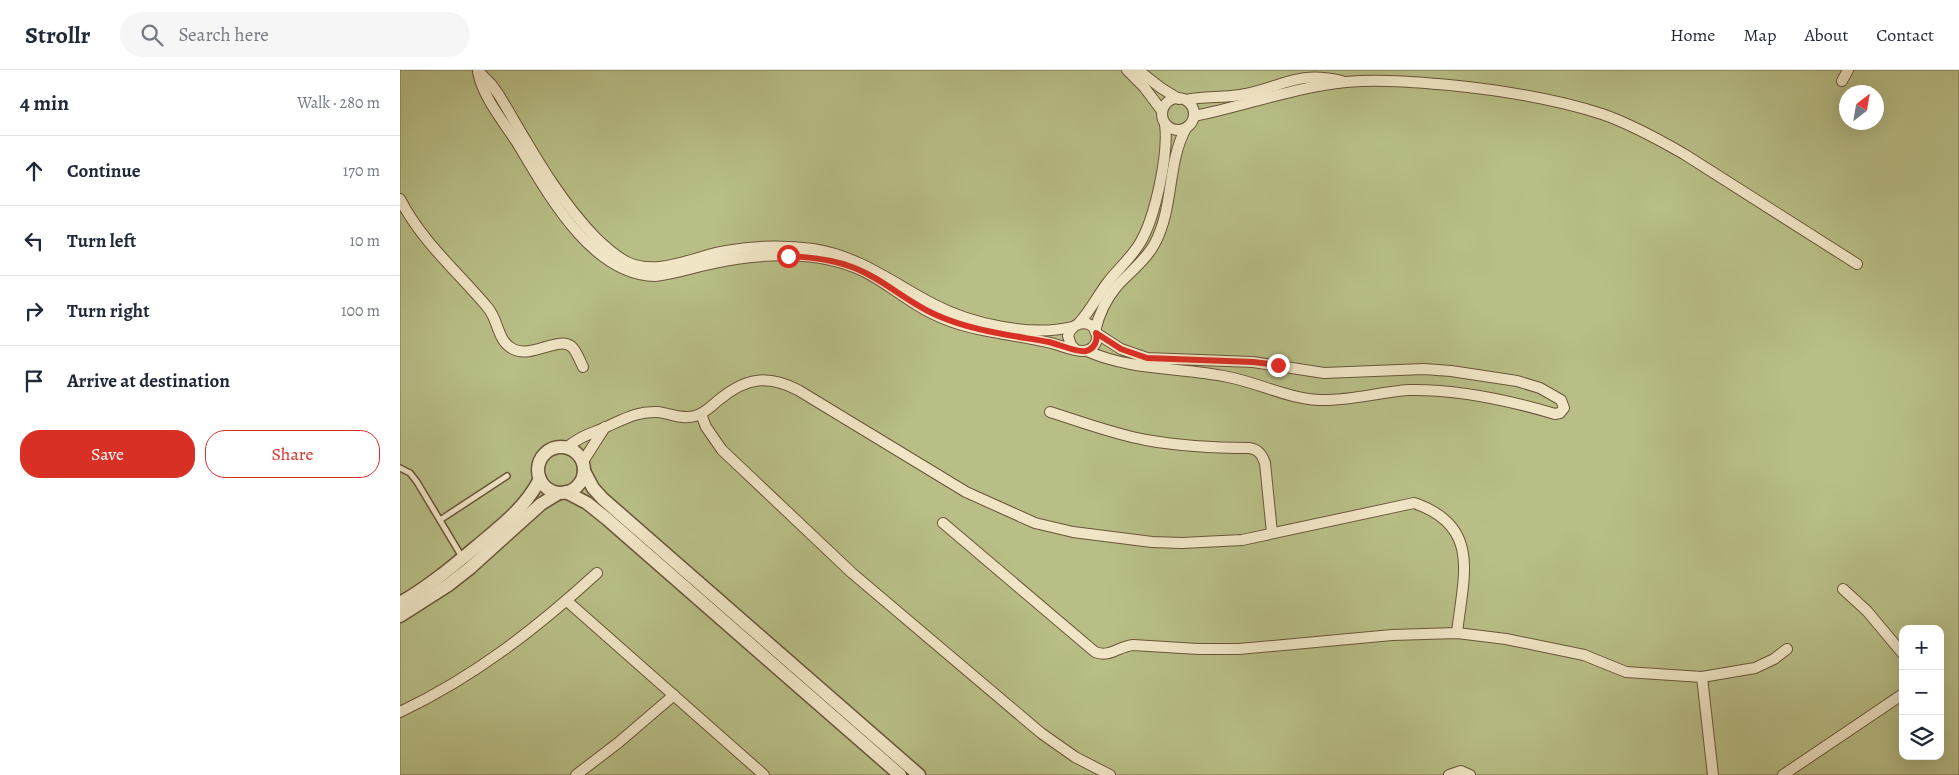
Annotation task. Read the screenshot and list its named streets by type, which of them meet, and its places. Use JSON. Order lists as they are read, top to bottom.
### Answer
{
  "north": "top right",
  "page": {
    "header": "Strollr",
    "search": "Search here",
    "nav": [
      "Home",
      "Map",
      "About",
      "Contact"
    ],
    "heading": ["4 min", "Walk · 280 m"],
    "list": [
      ["Continue", "170 m"],
      ["Turn left", "10 m"],
      ["Turn right", "100 m"],
      "Arrive at destination"
    ],
    "buttons": ["Save", "Share"],
    "map_buttons": ["+", "−"]
  }
}
